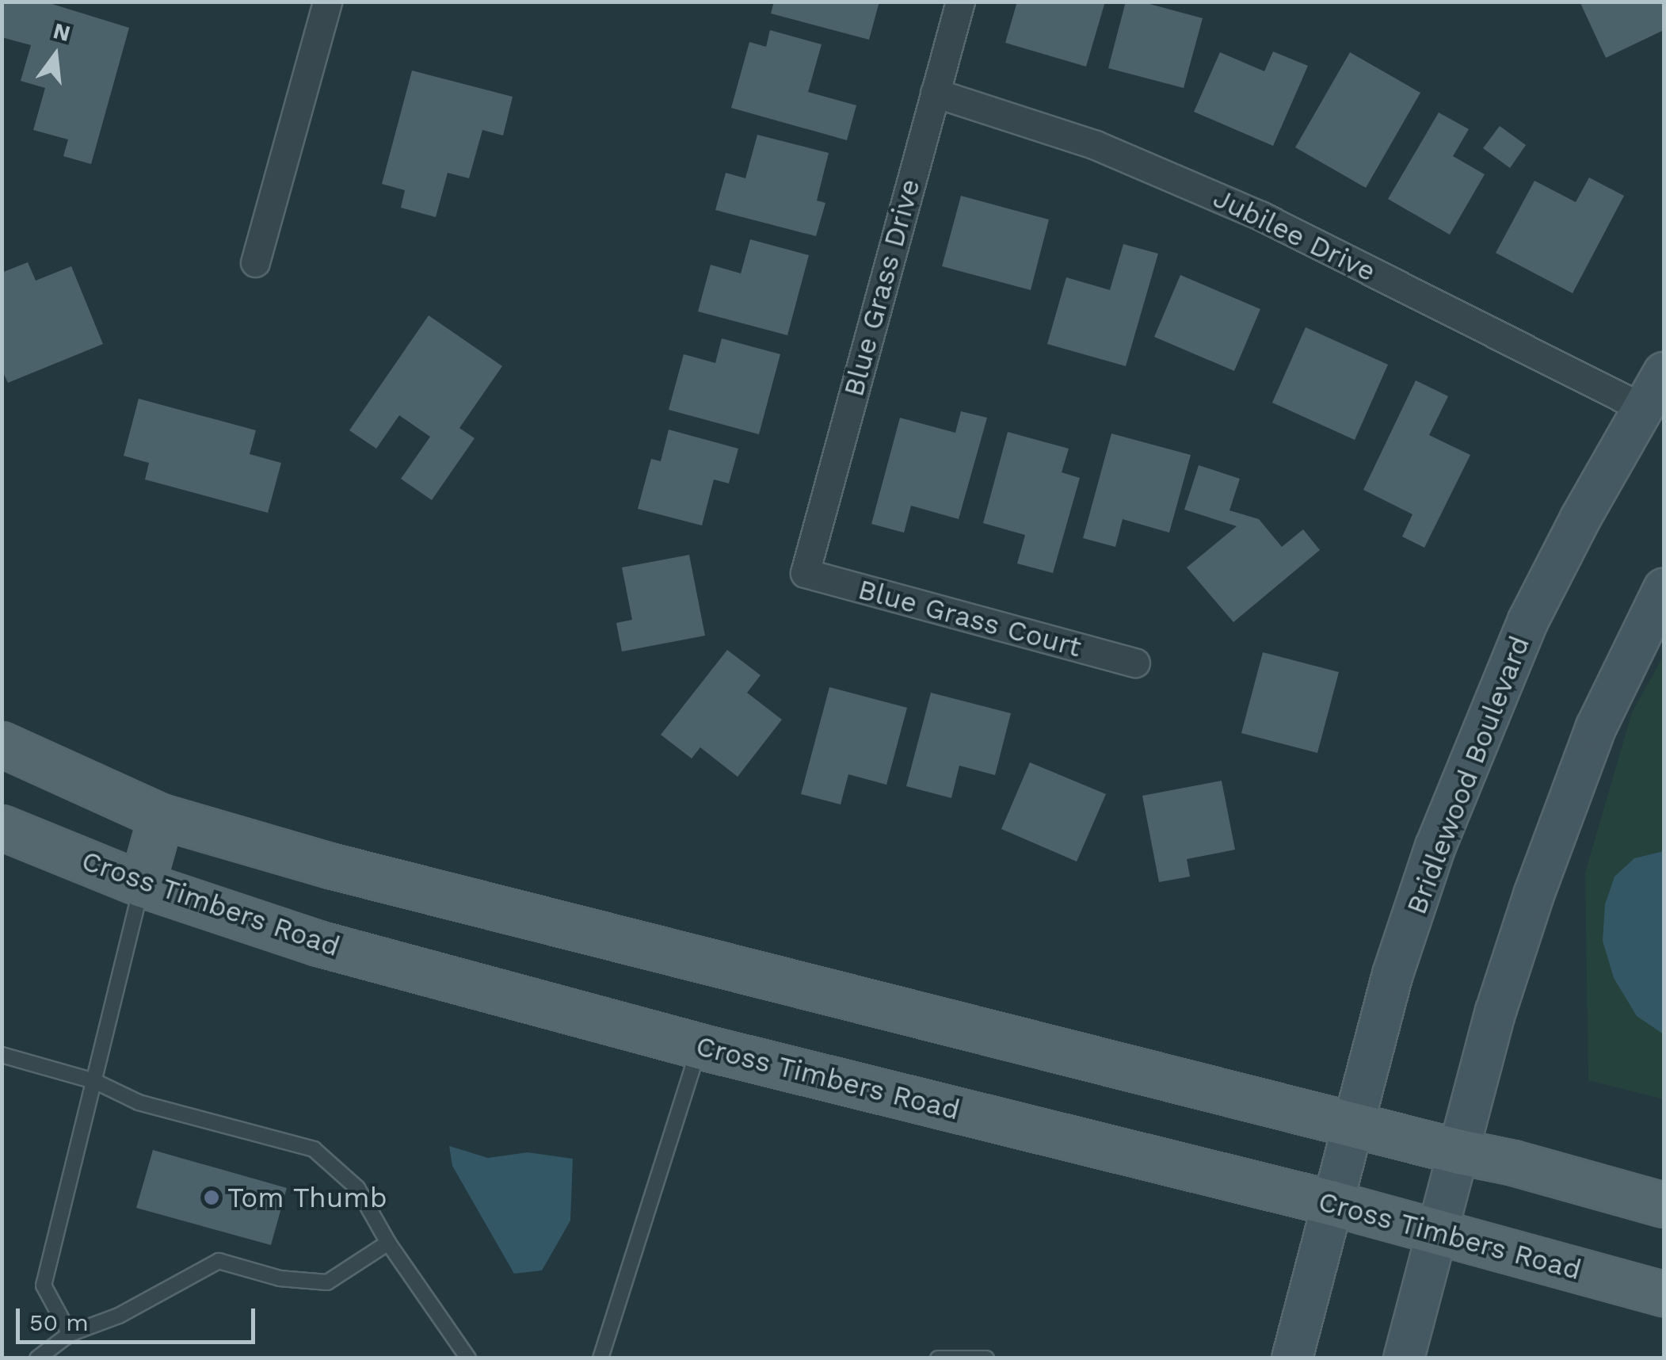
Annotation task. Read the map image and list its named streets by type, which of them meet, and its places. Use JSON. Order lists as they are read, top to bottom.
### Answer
{
  "streets": {
    "main road": ["Bridlewood Boulevard", "Cross Timbers Road"],
    "street": ["Jubilee Drive", "Blue Grass Drive", "Blue Grass Court"]
  },
  "crossings": [
    ["Jubilee Drive", "Blue Grass Drive"],
    ["Jubilee Drive", "Bridlewood Boulevard"],
    ["Blue Grass Drive", "Blue Grass Court"],
    ["Bridlewood Boulevard", "Cross Timbers Road"]
  ],
  "places": ["Tom Thumb"],
  "scale_bar": "50 m",
  "north": "top"
}
